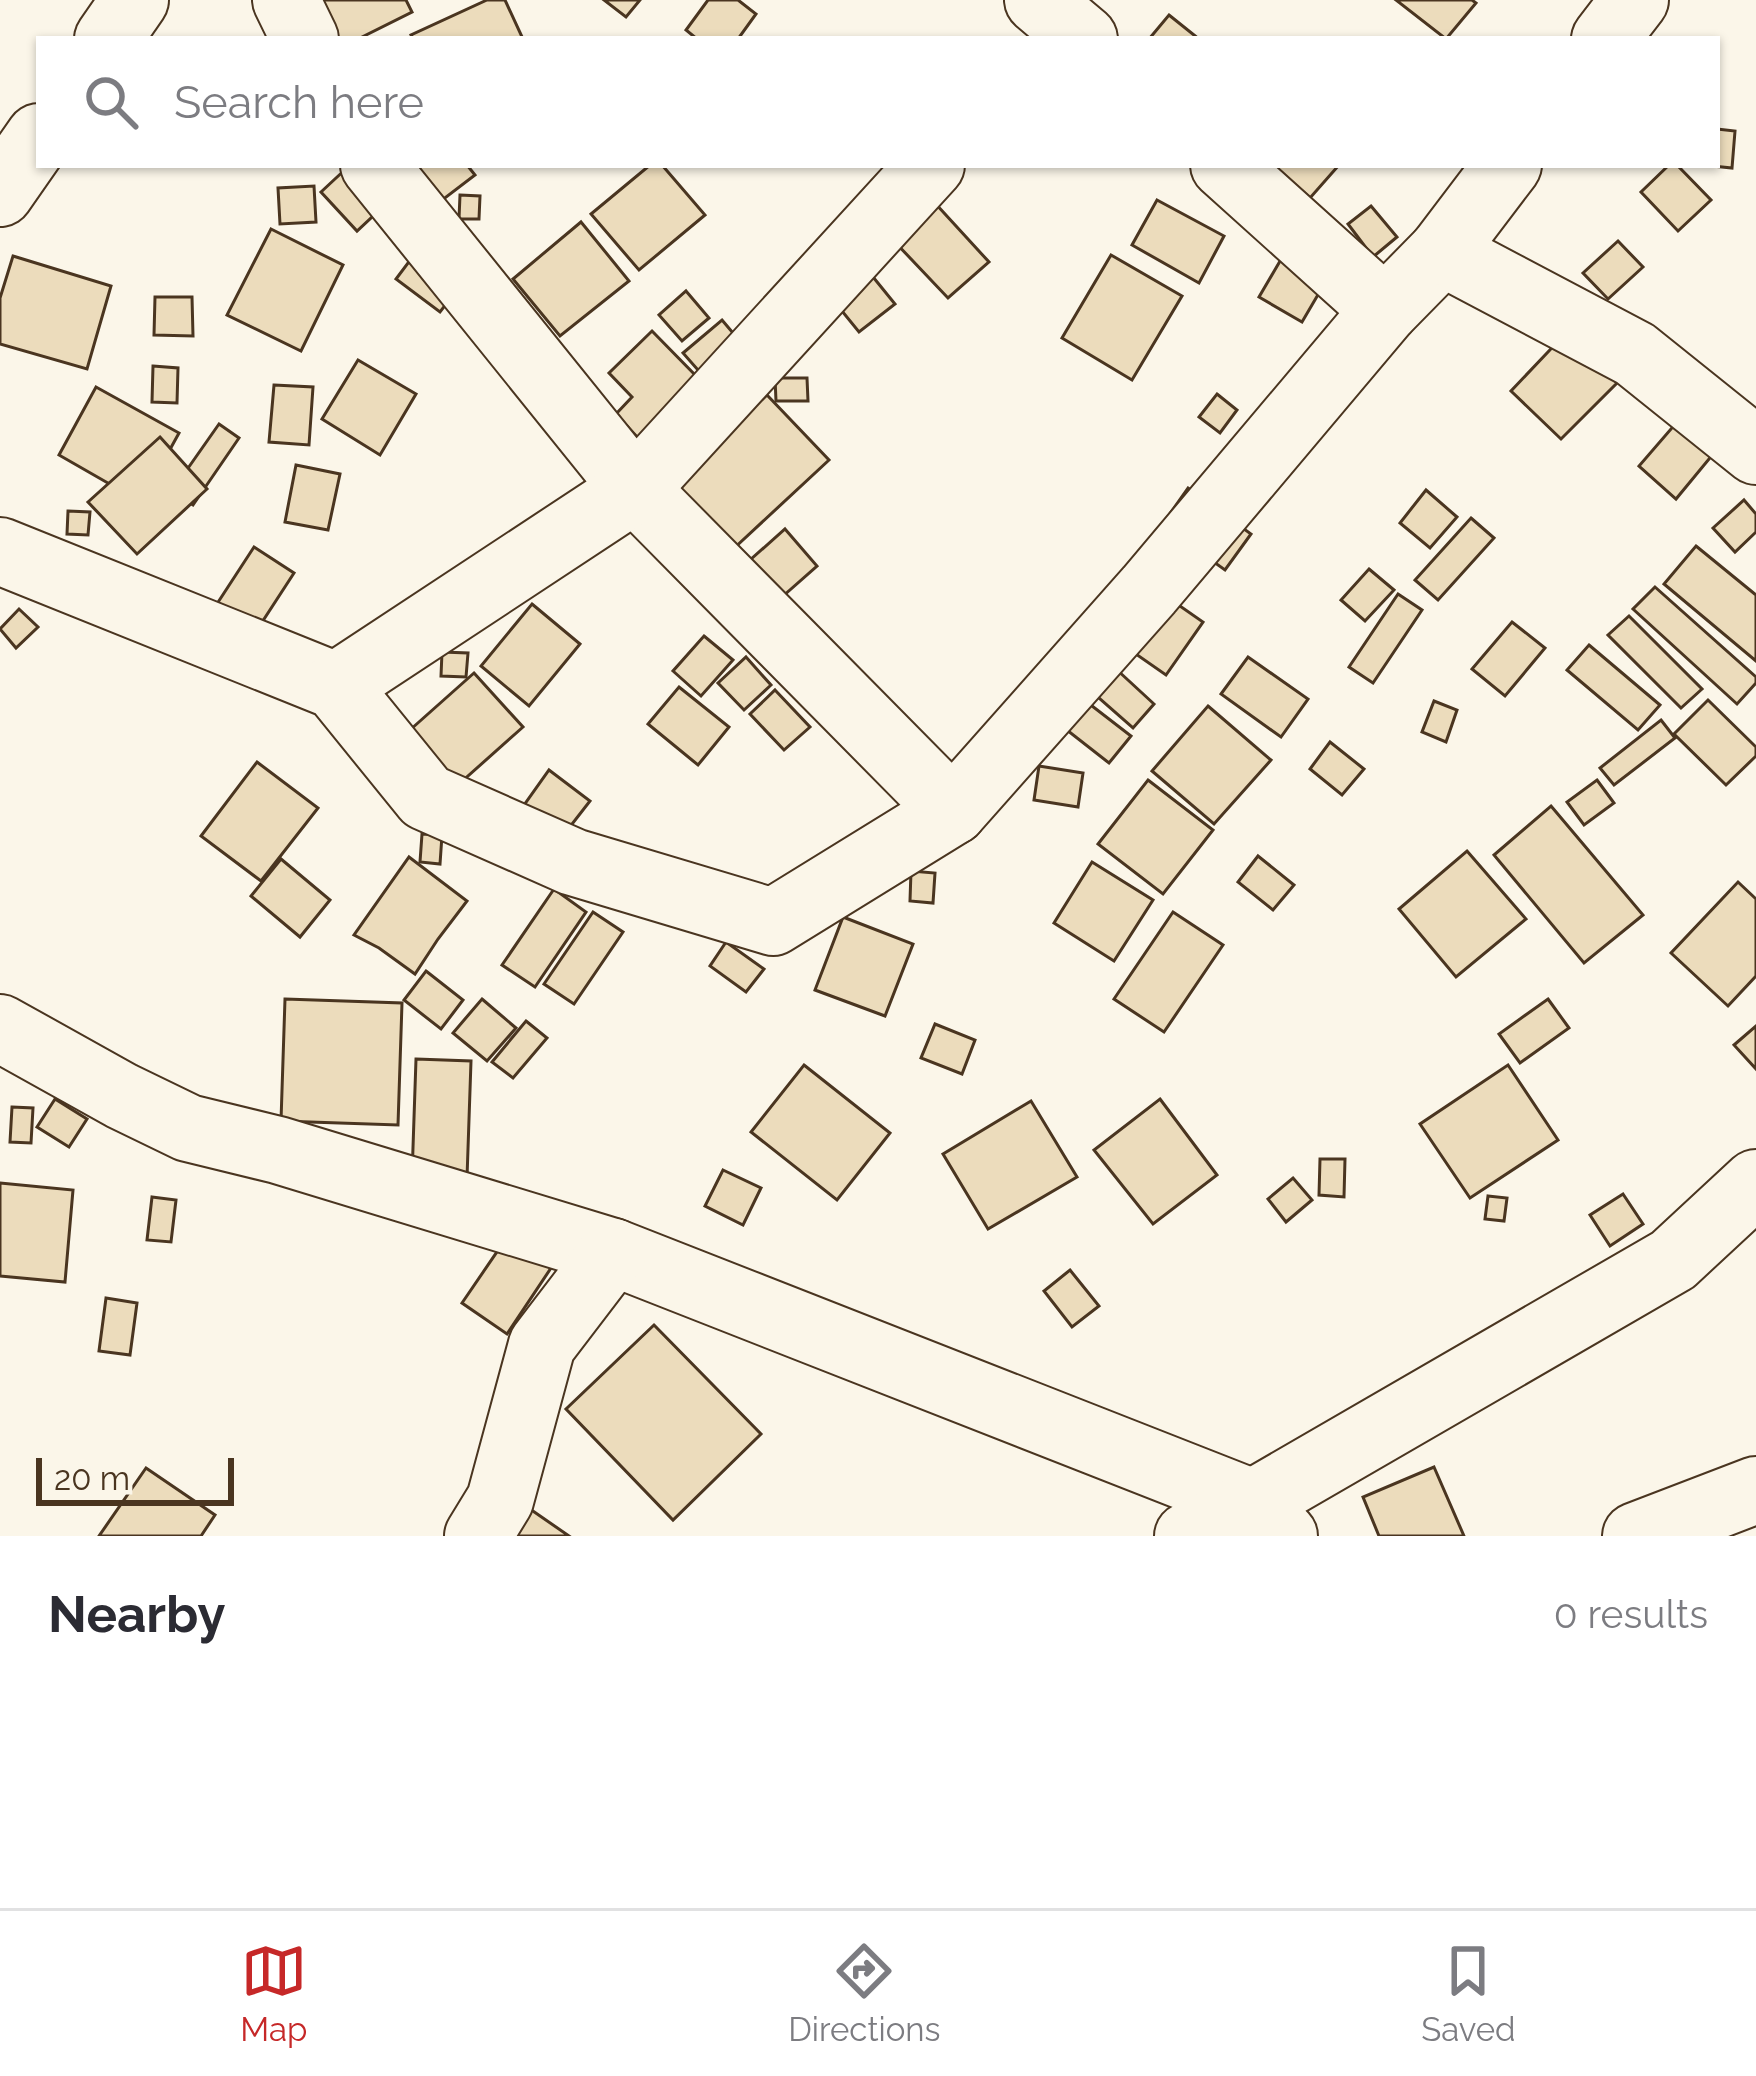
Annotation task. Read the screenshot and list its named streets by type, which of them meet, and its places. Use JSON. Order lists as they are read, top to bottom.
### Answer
{
  "scale_bar": "20 m",
  "page": {
    "search": "Search here",
    "scale": "20 m",
    "heading": ["Nearby", "0 results"],
    "nav": ["Map", "Directions", "Saved"]
  }
}
